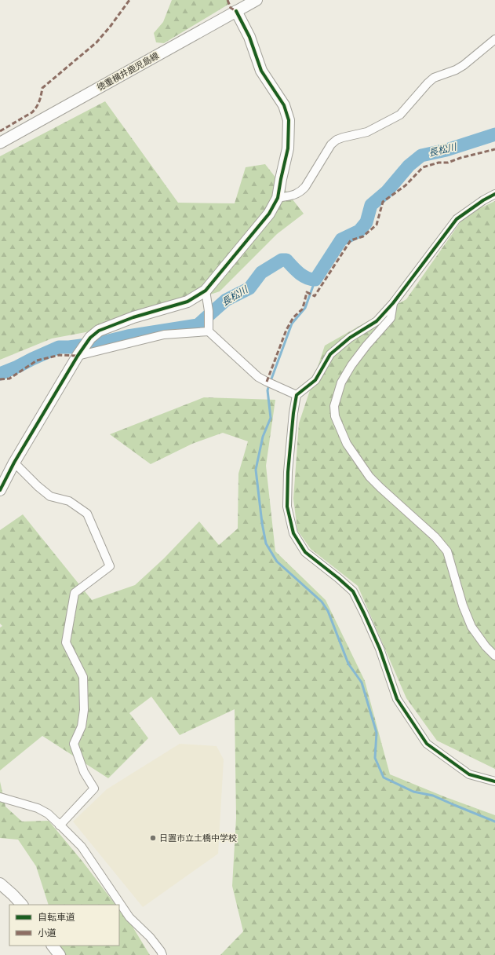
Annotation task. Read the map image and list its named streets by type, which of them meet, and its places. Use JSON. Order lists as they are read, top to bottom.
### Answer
{
  "streets": {
    "street": ["徳重横井鹿児島線"]
  },
  "water": ["長松川"],
  "places": ["日置市立土橋中学校"],
  "legend": ["自転車道", "小道"]
}
